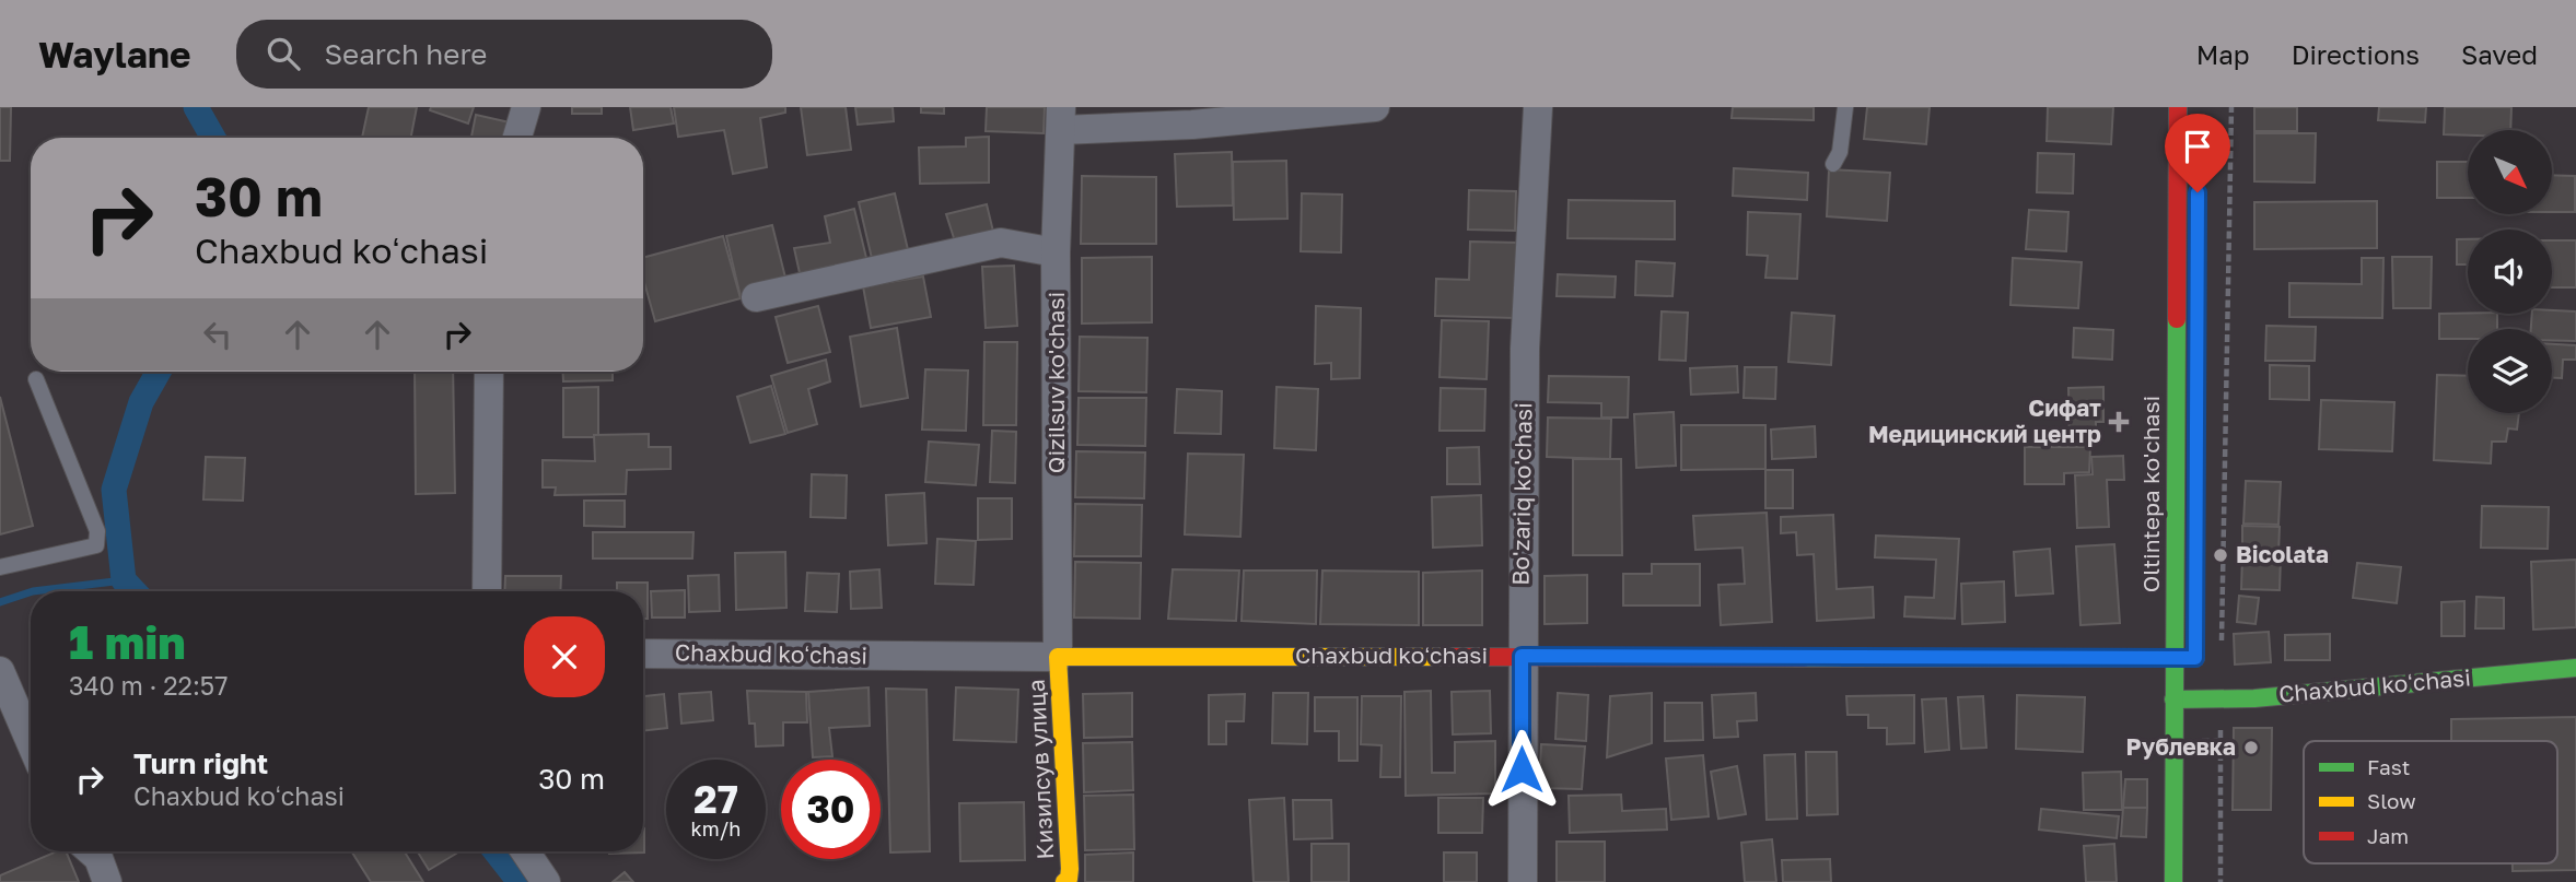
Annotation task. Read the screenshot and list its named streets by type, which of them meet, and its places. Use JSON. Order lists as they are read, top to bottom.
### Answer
{
  "streets": {
    "street": [
      "Qizilsuv ko'chasi",
      "Bo'zariq ko'chasi",
      "Oltintepa ko'chasi",
      "Chaxbud koʻchasi",
      "Кизилсув улица"
    ]
  },
  "crossings": [
    ["Qizilsuv ko'chasi", "Chaxbud koʻchasi"],
    ["Qizilsuv ko'chasi", "Кизилсув улица"],
    ["Bo'zariq ko'chasi", "Chaxbud koʻchasi"],
    ["Oltintepa ko'chasi", "Chaxbud koʻchasi"],
    ["Chaxbud koʻchasi", "Кизилсув улица"]
  ],
  "places": {
    "health": ["Сифат Медицинский центр"],
    "other": ["Bicolata", "Рублевка"]
  },
  "legend": ["Fast", "Slow", "Jam"],
  "north": "bottom right",
  "page": {
    "header": "Waylane",
    "search": "Search here",
    "nav": ["Map", "Directions", "Saved"],
    "turn": ["30 m", "Chaxbud koʻchasi"],
    "heading": ["1 min", "340 m · 22:57"],
    "list": [
      {
        "name": "Turn right",
        "note": "Chaxbud koʻchasi",
        "value": "30 m"
      }
    ],
    "speed": "27 km/h",
    "limit": "30"
  }
}
